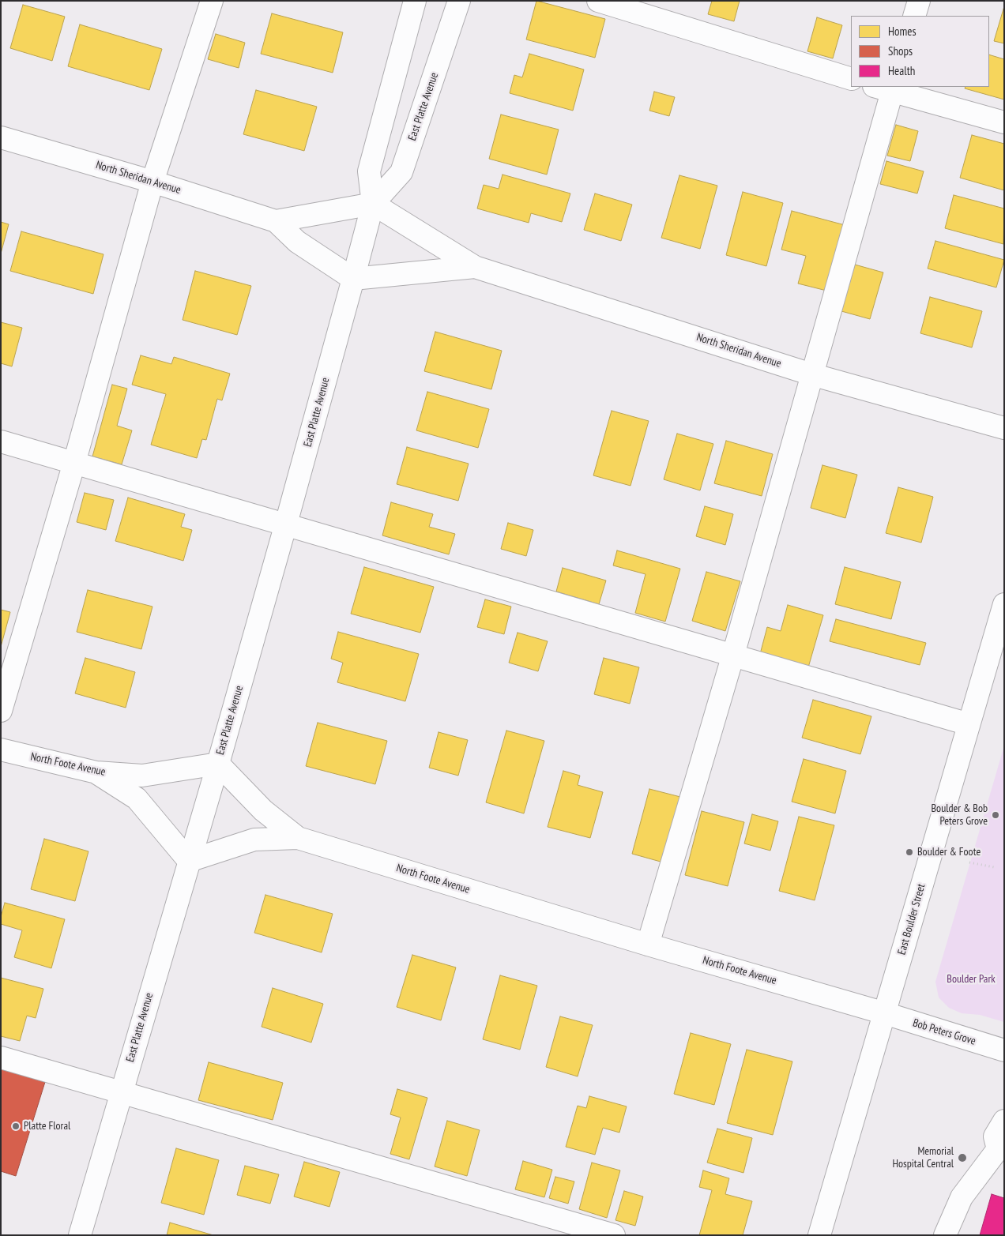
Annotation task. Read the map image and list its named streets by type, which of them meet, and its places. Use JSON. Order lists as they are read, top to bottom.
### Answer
{
  "streets": {
    "street": [
      "East Platte Avenue",
      "North Sheridan Avenue",
      "North Foote Avenue",
      "East Boulder Street",
      "Bob Peters Grove"
    ]
  },
  "crossings": [
    ["East Platte Avenue", "North Sheridan Avenue"],
    ["East Platte Avenue", "North Foote Avenue"],
    ["North Foote Avenue", "East Boulder Street"],
    ["North Foote Avenue", "Bob Peters Grove"],
    ["East Boulder Street", "Bob Peters Grove"]
  ],
  "parks": ["Boulder Park"],
  "places": [
    "Boulder & Bob Peters Grove",
    "Boulder & Foote",
    "Platte Floral",
    "Memorial Hospital Central"
  ],
  "legend": ["Homes", "Shops", "Health"]
}
